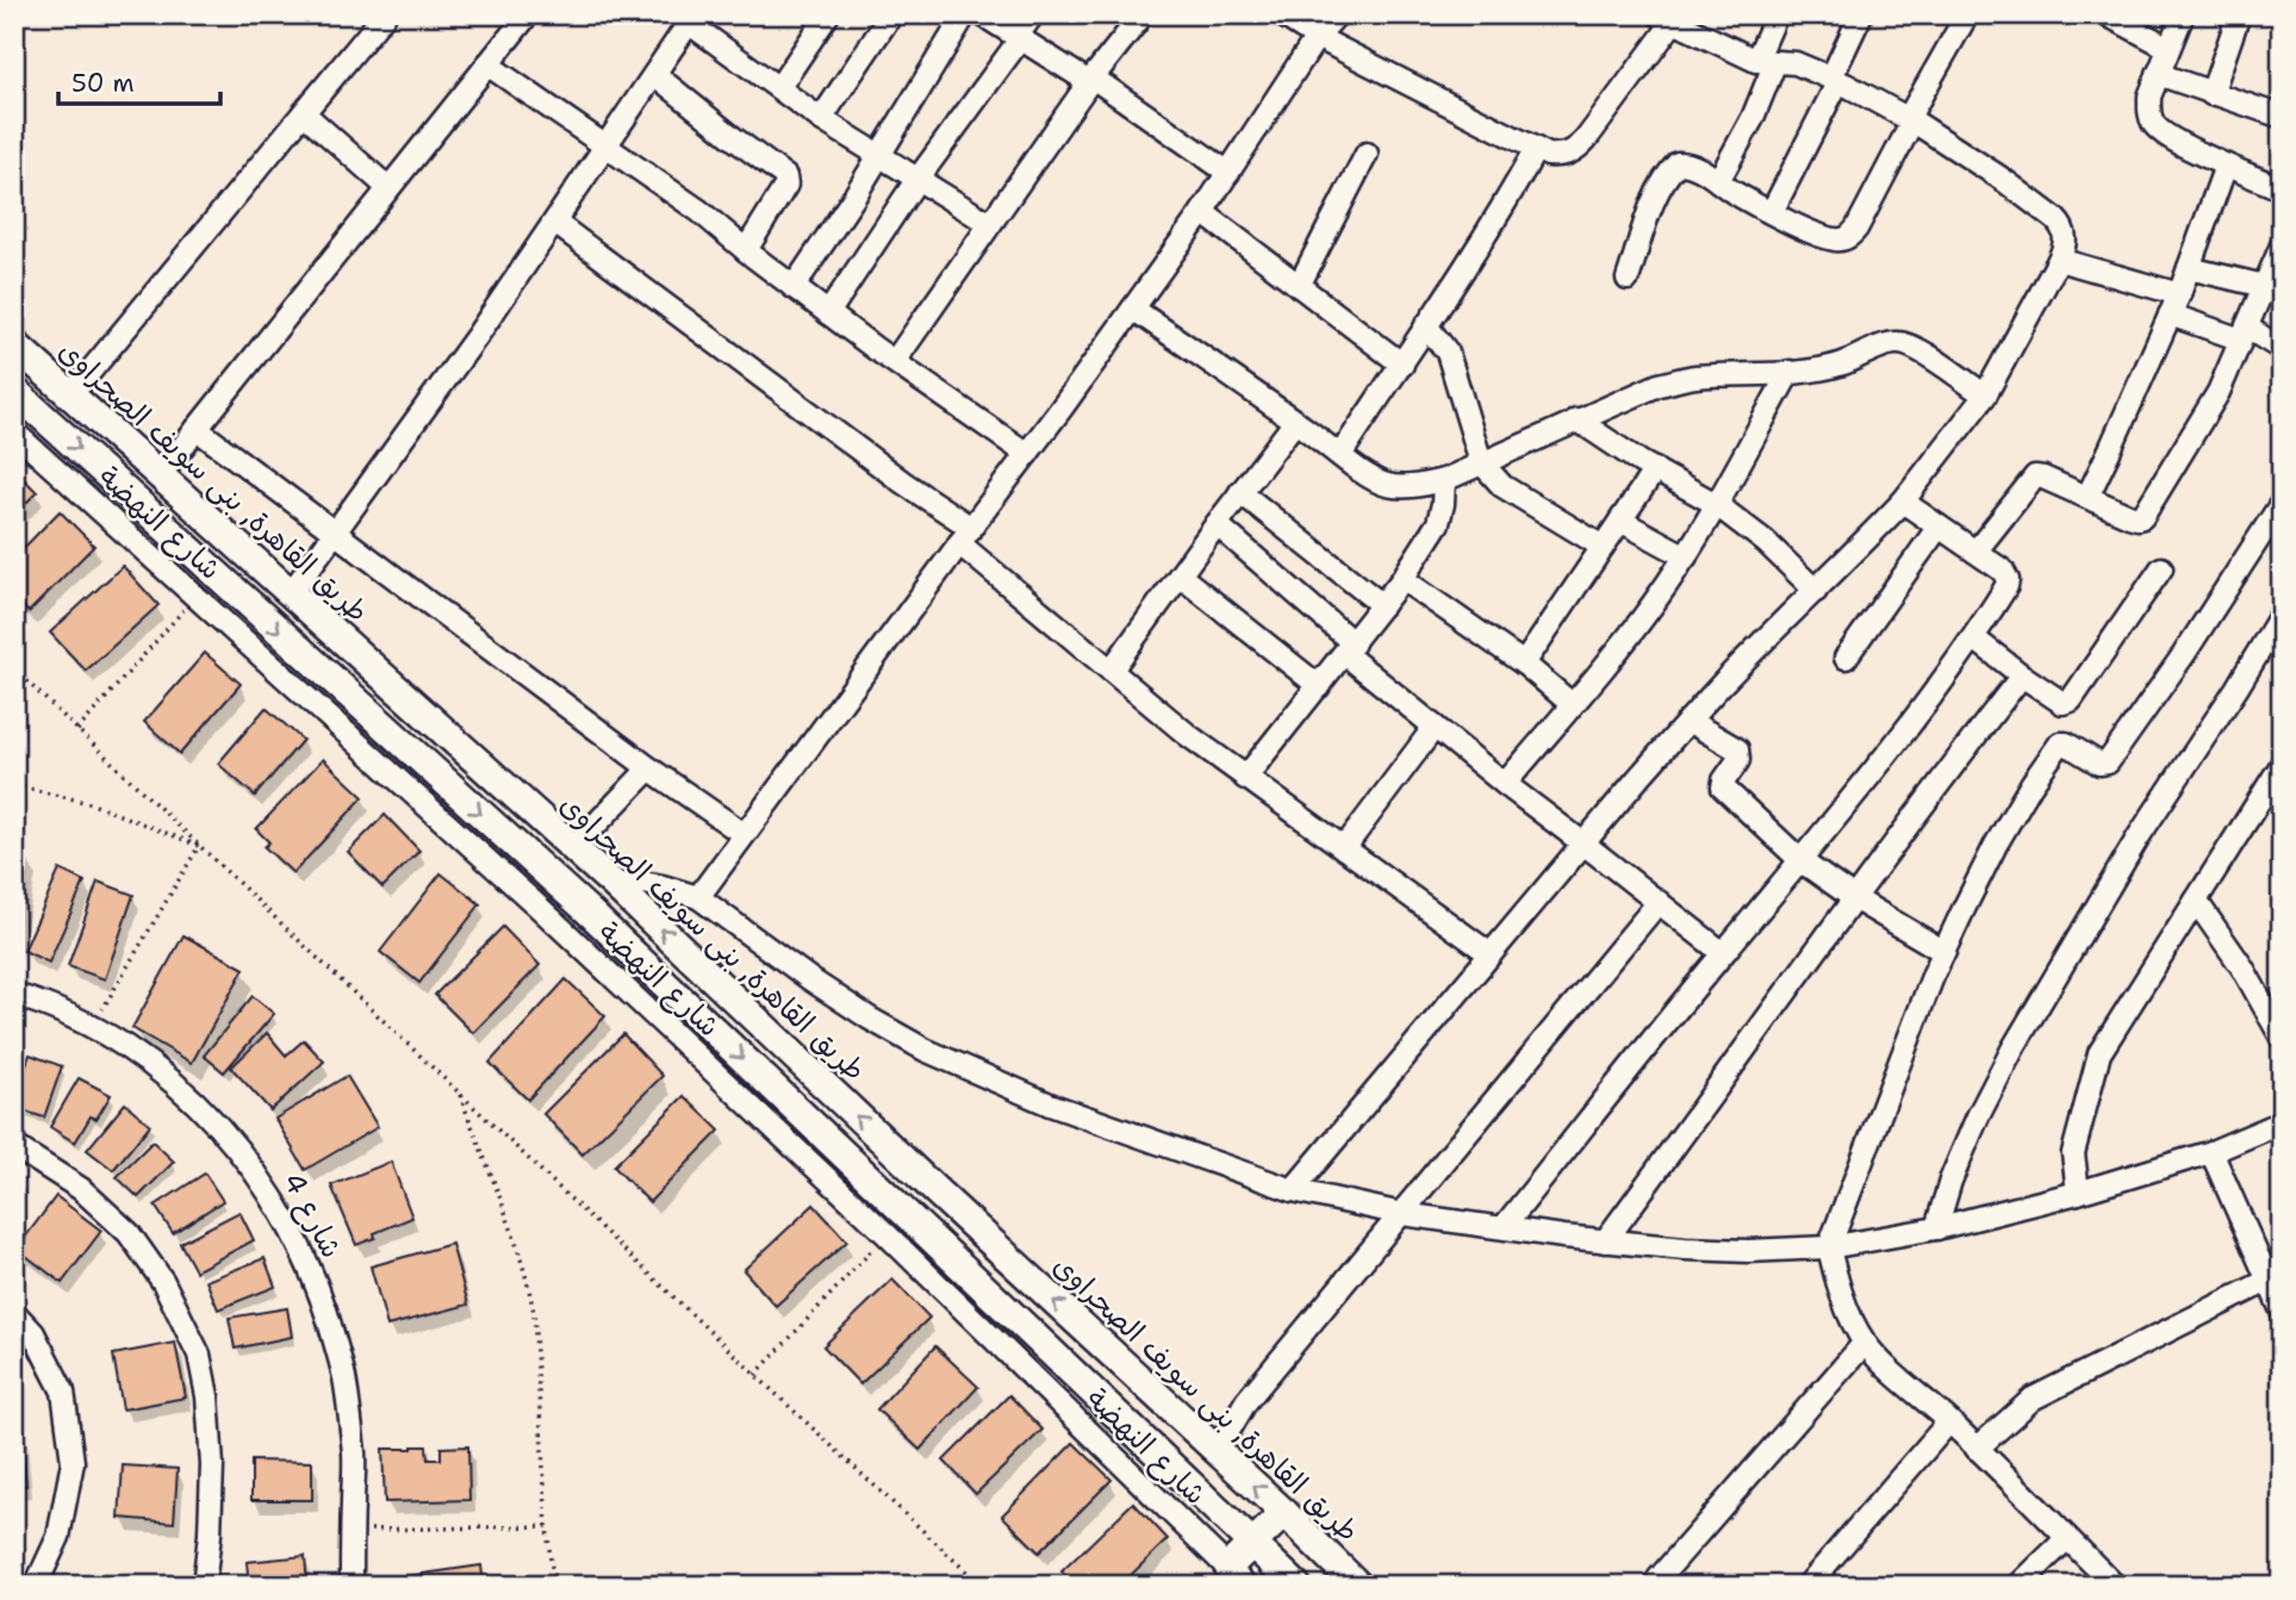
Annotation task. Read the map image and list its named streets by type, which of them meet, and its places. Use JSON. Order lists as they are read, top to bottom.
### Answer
{
  "streets": {
    "main road": ["طريق القاهرة, بنى سويف الصحراوى"],
    "street": ["شارع النهضة", "شارع 4"]
  },
  "scale_bar": "50 m"
}
